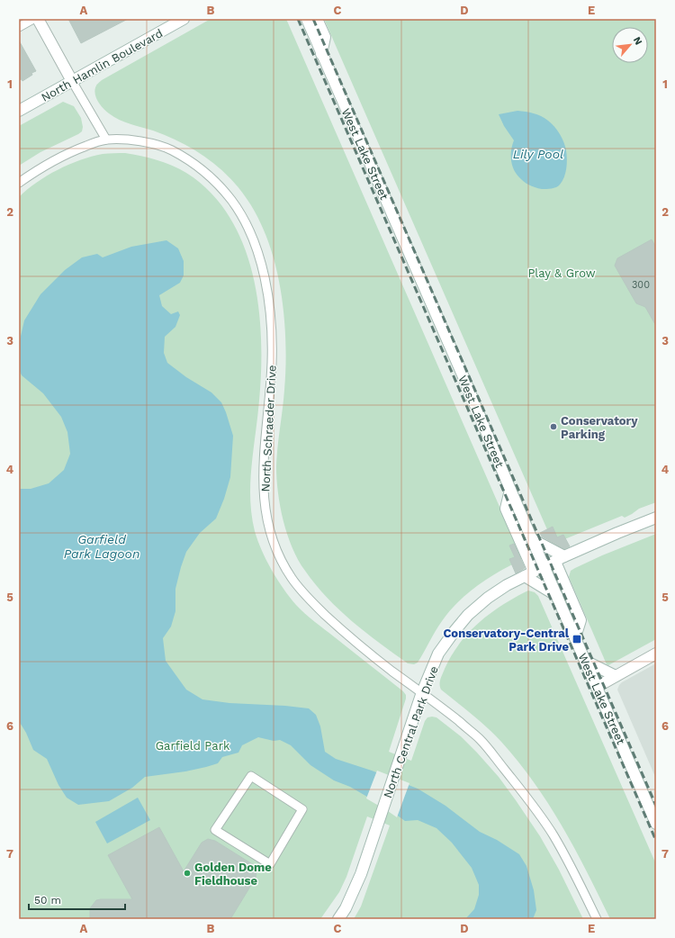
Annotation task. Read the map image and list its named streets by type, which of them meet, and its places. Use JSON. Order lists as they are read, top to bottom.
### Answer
{
  "streets": {
    "main road": ["North Hamlin Boulevard", "West Lake Street", "North Central Park Drive"],
    "lane": ["North Schraeder Drive"]
  },
  "crossings": [
    ["West Lake Street", "North Central Park Drive"],
    ["North Schraeder Drive", "North Central Park Drive"]
  ],
  "water": ["Lily Pool", "Garfield Park Lagoon"],
  "parks": ["Play & Grow", "Garfield Park"],
  "places": {
    "other": ["Conservatory Parking", "Golden Dome Fieldhouse"],
    "transit": ["Conservatory-Central Park Drive"]
  },
  "house_numbers": ["300"],
  "scale_bar": "50 m",
  "north": "top right",
  "grid": {
    "columns": [
      "A",
      "B",
      "C",
      "D",
      "E"
    ],
    "rows": [
      "1",
      "2",
      "3",
      "4",
      "5",
      "6",
      "7"
    ]
  }
}
